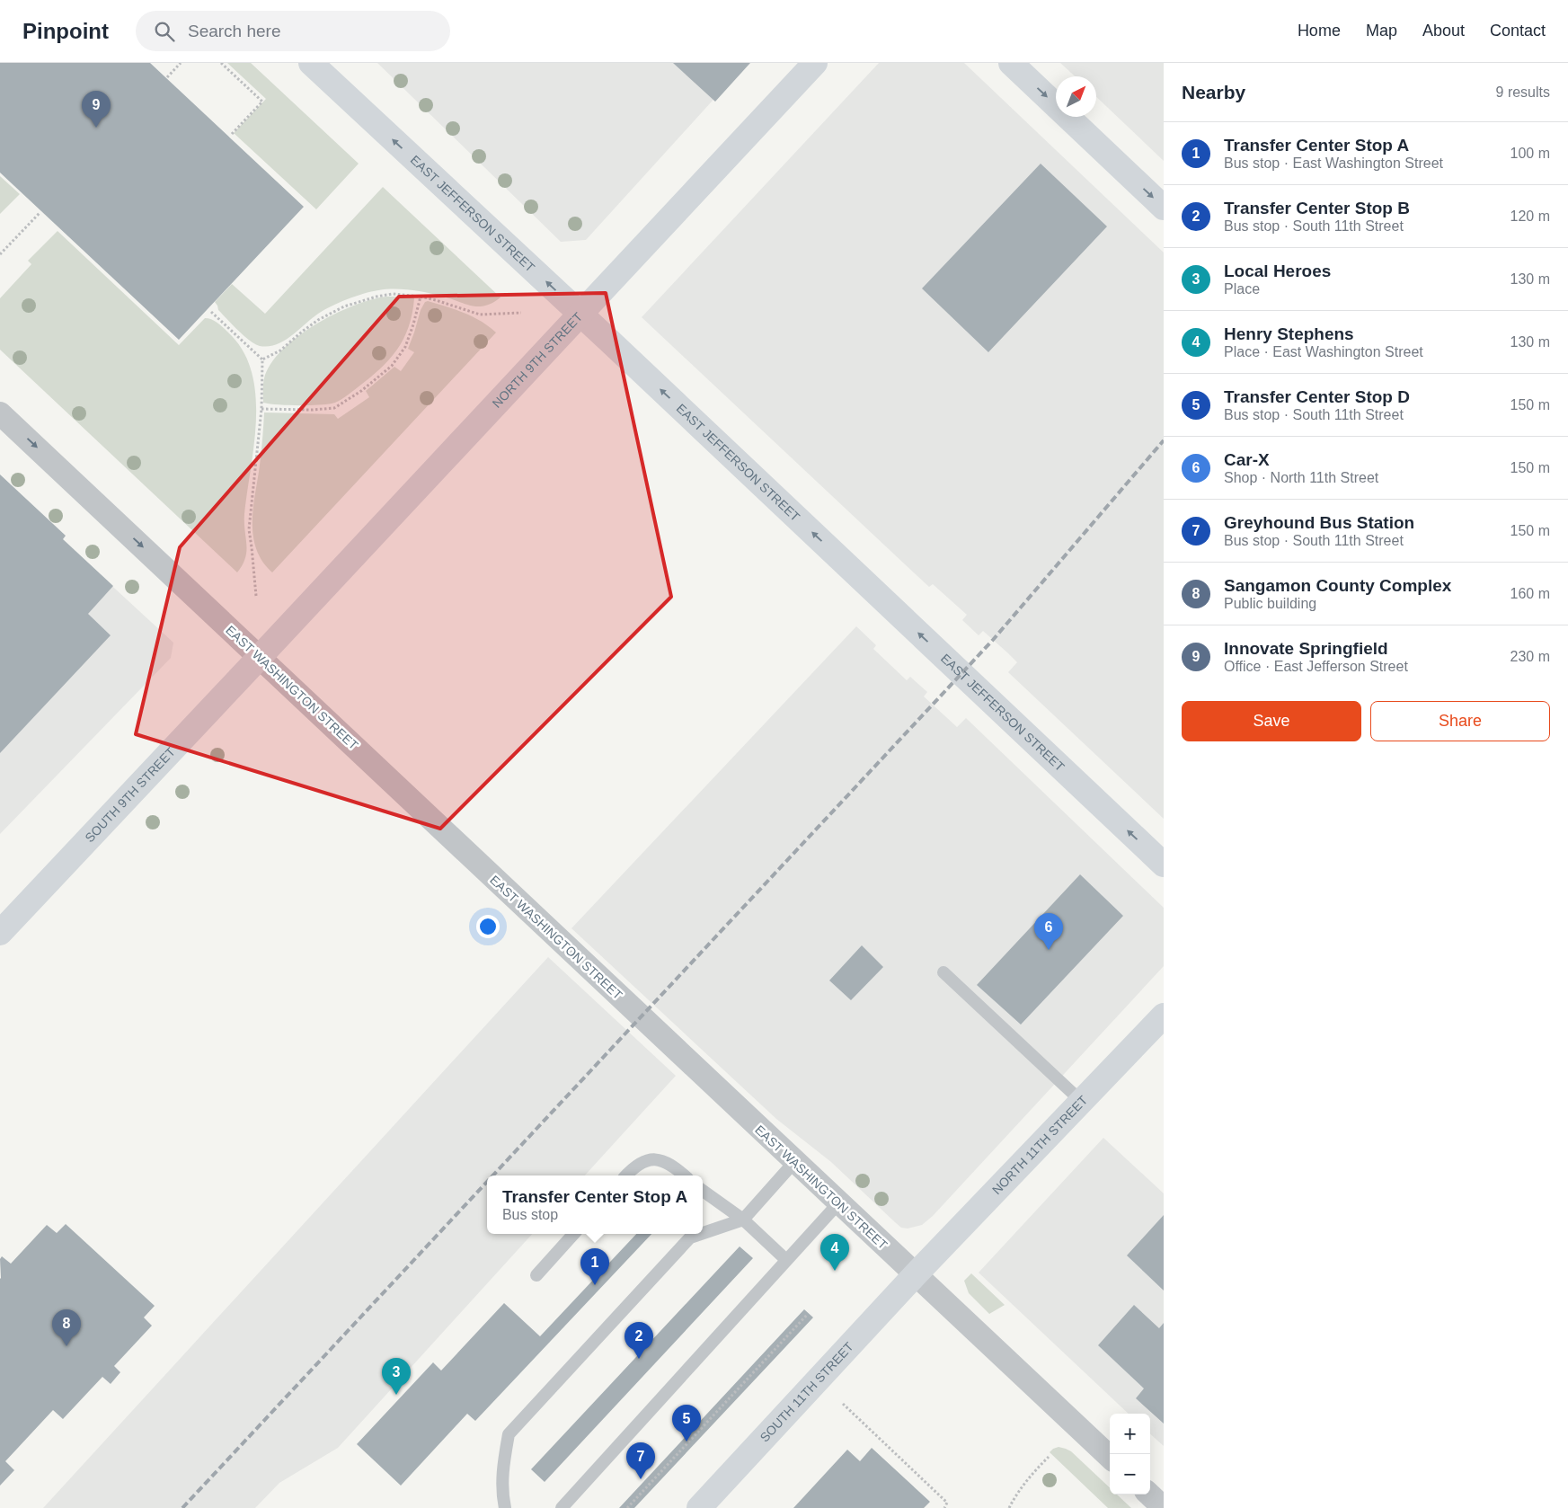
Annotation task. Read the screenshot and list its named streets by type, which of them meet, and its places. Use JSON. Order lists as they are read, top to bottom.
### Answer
{
  "streets": {
    "main road": [
      "EAST JEFFERSON STREET",
      "NORTH 9TH STREET",
      "SOUTH 9TH STREET",
      "NORTH 11TH STREET",
      "SOUTH 11TH STREET"
    ],
    "street": ["EAST WASHINGTON STREET"]
  },
  "crossings": [
    ["EAST JEFFERSON STREET", "NORTH 9TH STREET"],
    ["NORTH 9TH STREET", "EAST WASHINGTON STREET"],
    ["NORTH 9TH STREET", "SOUTH 9TH STREET"],
    ["EAST WASHINGTON STREET", "SOUTH 9TH STREET"],
    ["EAST WASHINGTON STREET", "NORTH 11TH STREET"],
    ["EAST WASHINGTON STREET", "SOUTH 11TH STREET"],
    ["NORTH 11TH STREET", "SOUTH 11TH STREET"]
  ],
  "one_way": ["EAST JEFFERSON STREET"],
  "north": "top right",
  "page": {
    "header": "Pinpoint",
    "search": "Search here",
    "nav": [
      "Home",
      "Map",
      "About",
      "Contact"
    ],
    "heading": ["Nearby", "9 results"],
    "pins": [
      "9",
      "6",
      "4",
      "1",
      "8",
      "2",
      "3",
      "5",
      "7"
    ],
    "list": [
      {
        "mark": "1",
        "name": "Transfer Center Stop A",
        "note": "Bus stop · East Washington Street",
        "value": "100 m"
      },
      {
        "mark": "2",
        "name": "Transfer Center Stop B",
        "note": "Bus stop · South 11th Street",
        "value": "120 m"
      },
      {
        "mark": "3",
        "name": "Local Heroes",
        "note": "Place",
        "value": "130 m"
      },
      {
        "mark": "4",
        "name": "Henry Stephens",
        "note": "Place · East Washington Street",
        "value": "130 m"
      },
      {
        "mark": "5",
        "name": "Transfer Center Stop D",
        "note": "Bus stop · South 11th Street",
        "value": "150 m"
      },
      {
        "mark": "6",
        "name": "Car-X",
        "note": "Shop · North 11th Street",
        "value": "150 m"
      },
      {
        "mark": "7",
        "name": "Greyhound Bus Station",
        "note": "Bus stop · South 11th Street",
        "value": "150 m"
      },
      {
        "mark": "8",
        "name": "Sangamon County Complex",
        "note": "Public building",
        "value": "160 m"
      },
      {
        "mark": "9",
        "name": "Innovate Springfield",
        "note": "Office · East Jefferson Street",
        "value": "230 m"
      }
    ],
    "buttons": ["Save", "Share"],
    "popup": ["Transfer Center Stop A", "Bus stop"],
    "map_buttons": ["+", "−"]
  }
}
